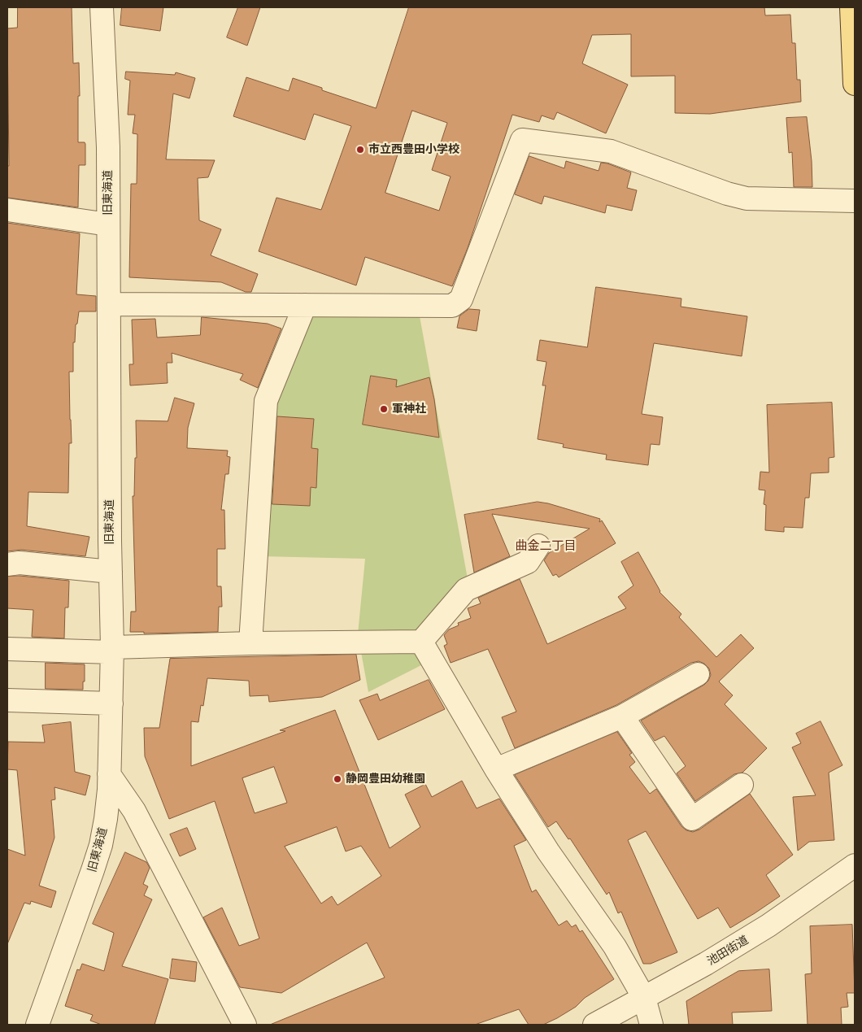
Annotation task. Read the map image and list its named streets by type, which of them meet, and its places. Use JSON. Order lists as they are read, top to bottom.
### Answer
{
  "streets": {
    "street": ["旧東海道", "池田街道"]
  },
  "districts": ["曲金二丁目"],
  "places": ["市立西豊田小学校", "軍神社", "静岡豊田幼稚園"]
}
